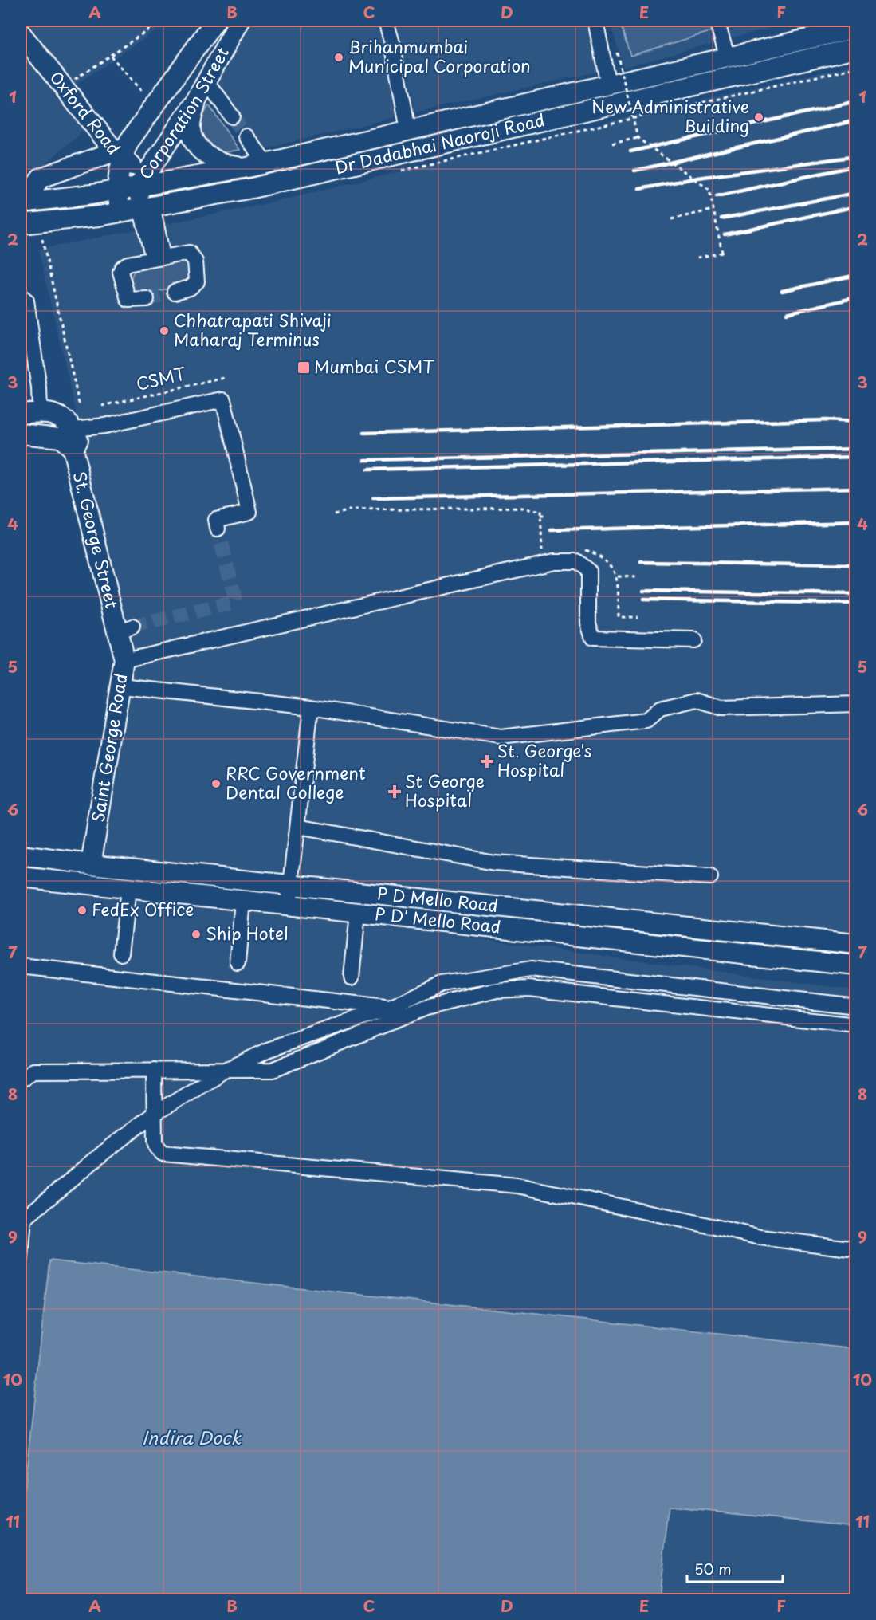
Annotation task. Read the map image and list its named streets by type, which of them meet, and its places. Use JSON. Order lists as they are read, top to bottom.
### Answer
{
  "streets": {
    "main road": [
      "Oxford Road",
      "Corporation Street",
      "Dr Dadabhai Naoroji Road",
      "St. George Street",
      "Saint George Road",
      "P D Mello Road",
      "P D' Mello Road"
    ],
    "path": ["CSMT"]
  },
  "crossings": [
    ["Oxford Road", "Corporation Street"],
    ["Oxford Road", "Dr Dadabhai Naoroji Road"],
    ["Corporation Street", "Dr Dadabhai Naoroji Road"],
    ["St. George Street", "Saint George Road"],
    ["Saint George Road", "P D Mello Road"]
  ],
  "water": ["Indira Dock"],
  "places": {
    "other": [
      "Brihanmumbai Municipal Corporation",
      "New Administrative Building",
      "Chhatrapati Shivaji Maharaj Terminus",
      "RRC Government Dental College",
      "FedEx Office",
      "Ship Hotel"
    ],
    "transit": ["Mumbai CSMT"],
    "health": ["St. George's Hospital", "St George Hospital"]
  },
  "scale_bar": "50 m",
  "grid": {
    "columns": [
      "A",
      "B",
      "C",
      "D",
      "E",
      "F"
    ],
    "rows": [
      "1",
      "2",
      "3",
      "4",
      "5",
      "6",
      "7",
      "8",
      "9",
      "10",
      "11"
    ]
  }
}
